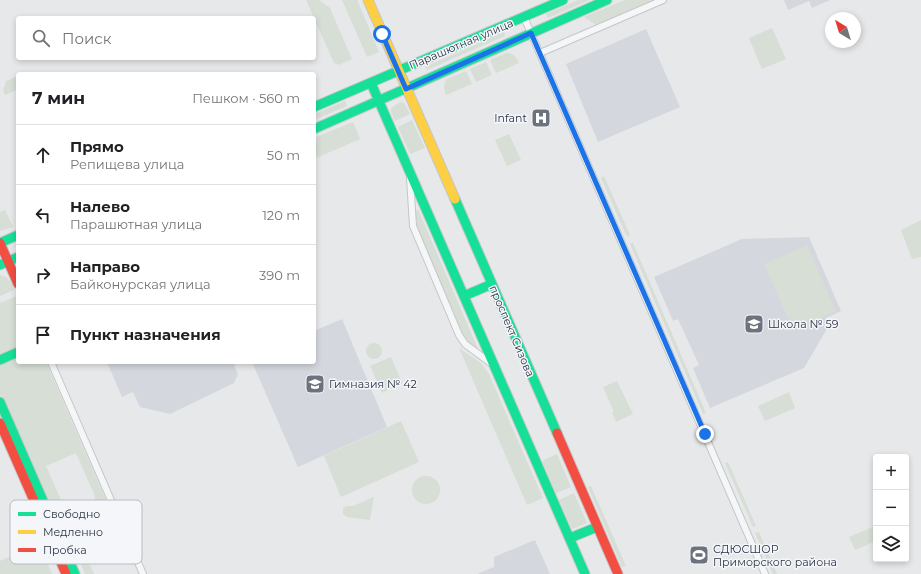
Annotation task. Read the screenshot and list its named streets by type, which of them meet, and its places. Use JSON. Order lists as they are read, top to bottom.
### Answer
{
  "streets": {
    "main road": ["Парашютная улица", "проспект Сизова"]
  },
  "crossings": [
    ["Парашютная улица", "проспект Сизова"]
  ],
  "places": {
    "hospital": ["Infant"],
    "school or university": ["Школа № 59", "Гимназия № 42"],
    "sports": ["СДЮСШОР Приморского района"]
  },
  "legend": ["Свободно", "Медленно", "Пробка"],
  "north": "top left",
  "page": {
    "search": "Поиск",
    "heading": ["7 мин", "Пешком · 560 m"],
    "list": [
      ["Прямо", "Репищева улица", "50 m"],
      ["Налево", "Парашютная улица", "120 m"],
      ["Направо", "Байконурская улица", "390 m"],
      "Пункт назначения"
    ],
    "map_buttons": ["+", "−"]
  }
}
